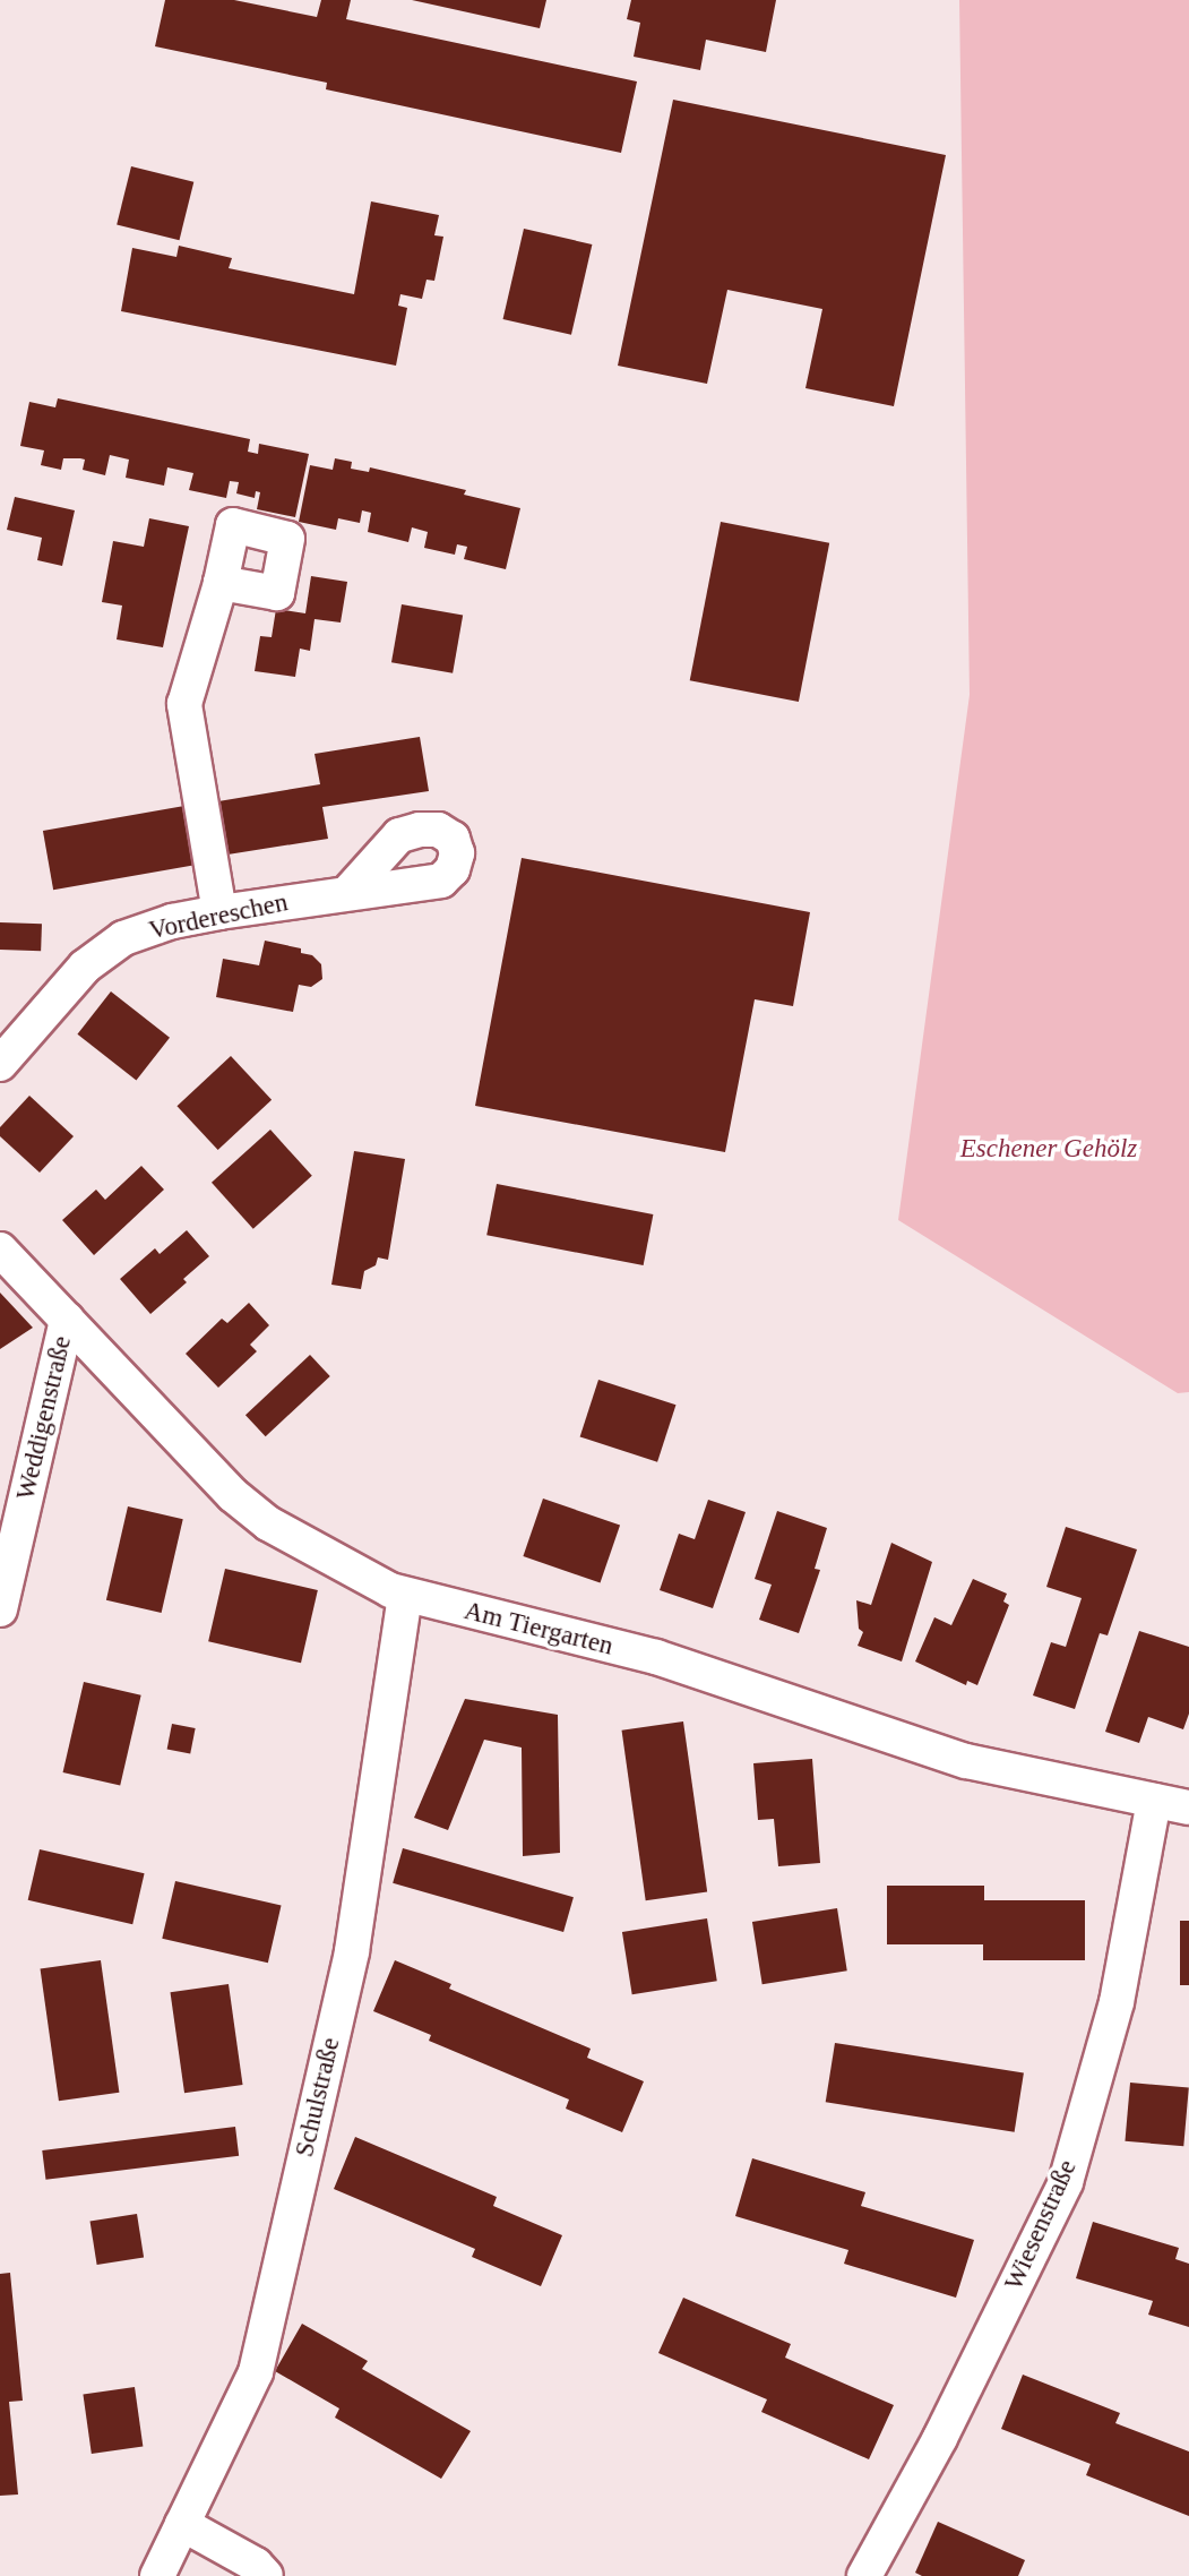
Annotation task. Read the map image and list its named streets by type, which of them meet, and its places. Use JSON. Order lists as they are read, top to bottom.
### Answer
{
  "streets": {
    "street": [
      "Vordereschen",
      "Weddigenstraße",
      "Am Tiergarten",
      "Schulstraße",
      "Wiesenstraße"
    ]
  },
  "crossings": [
    ["Weddigenstraße", "Am Tiergarten"],
    ["Am Tiergarten", "Schulstraße"],
    ["Am Tiergarten", "Wiesenstraße"]
  ],
  "parks": ["Eschener Gehölz"]
}
